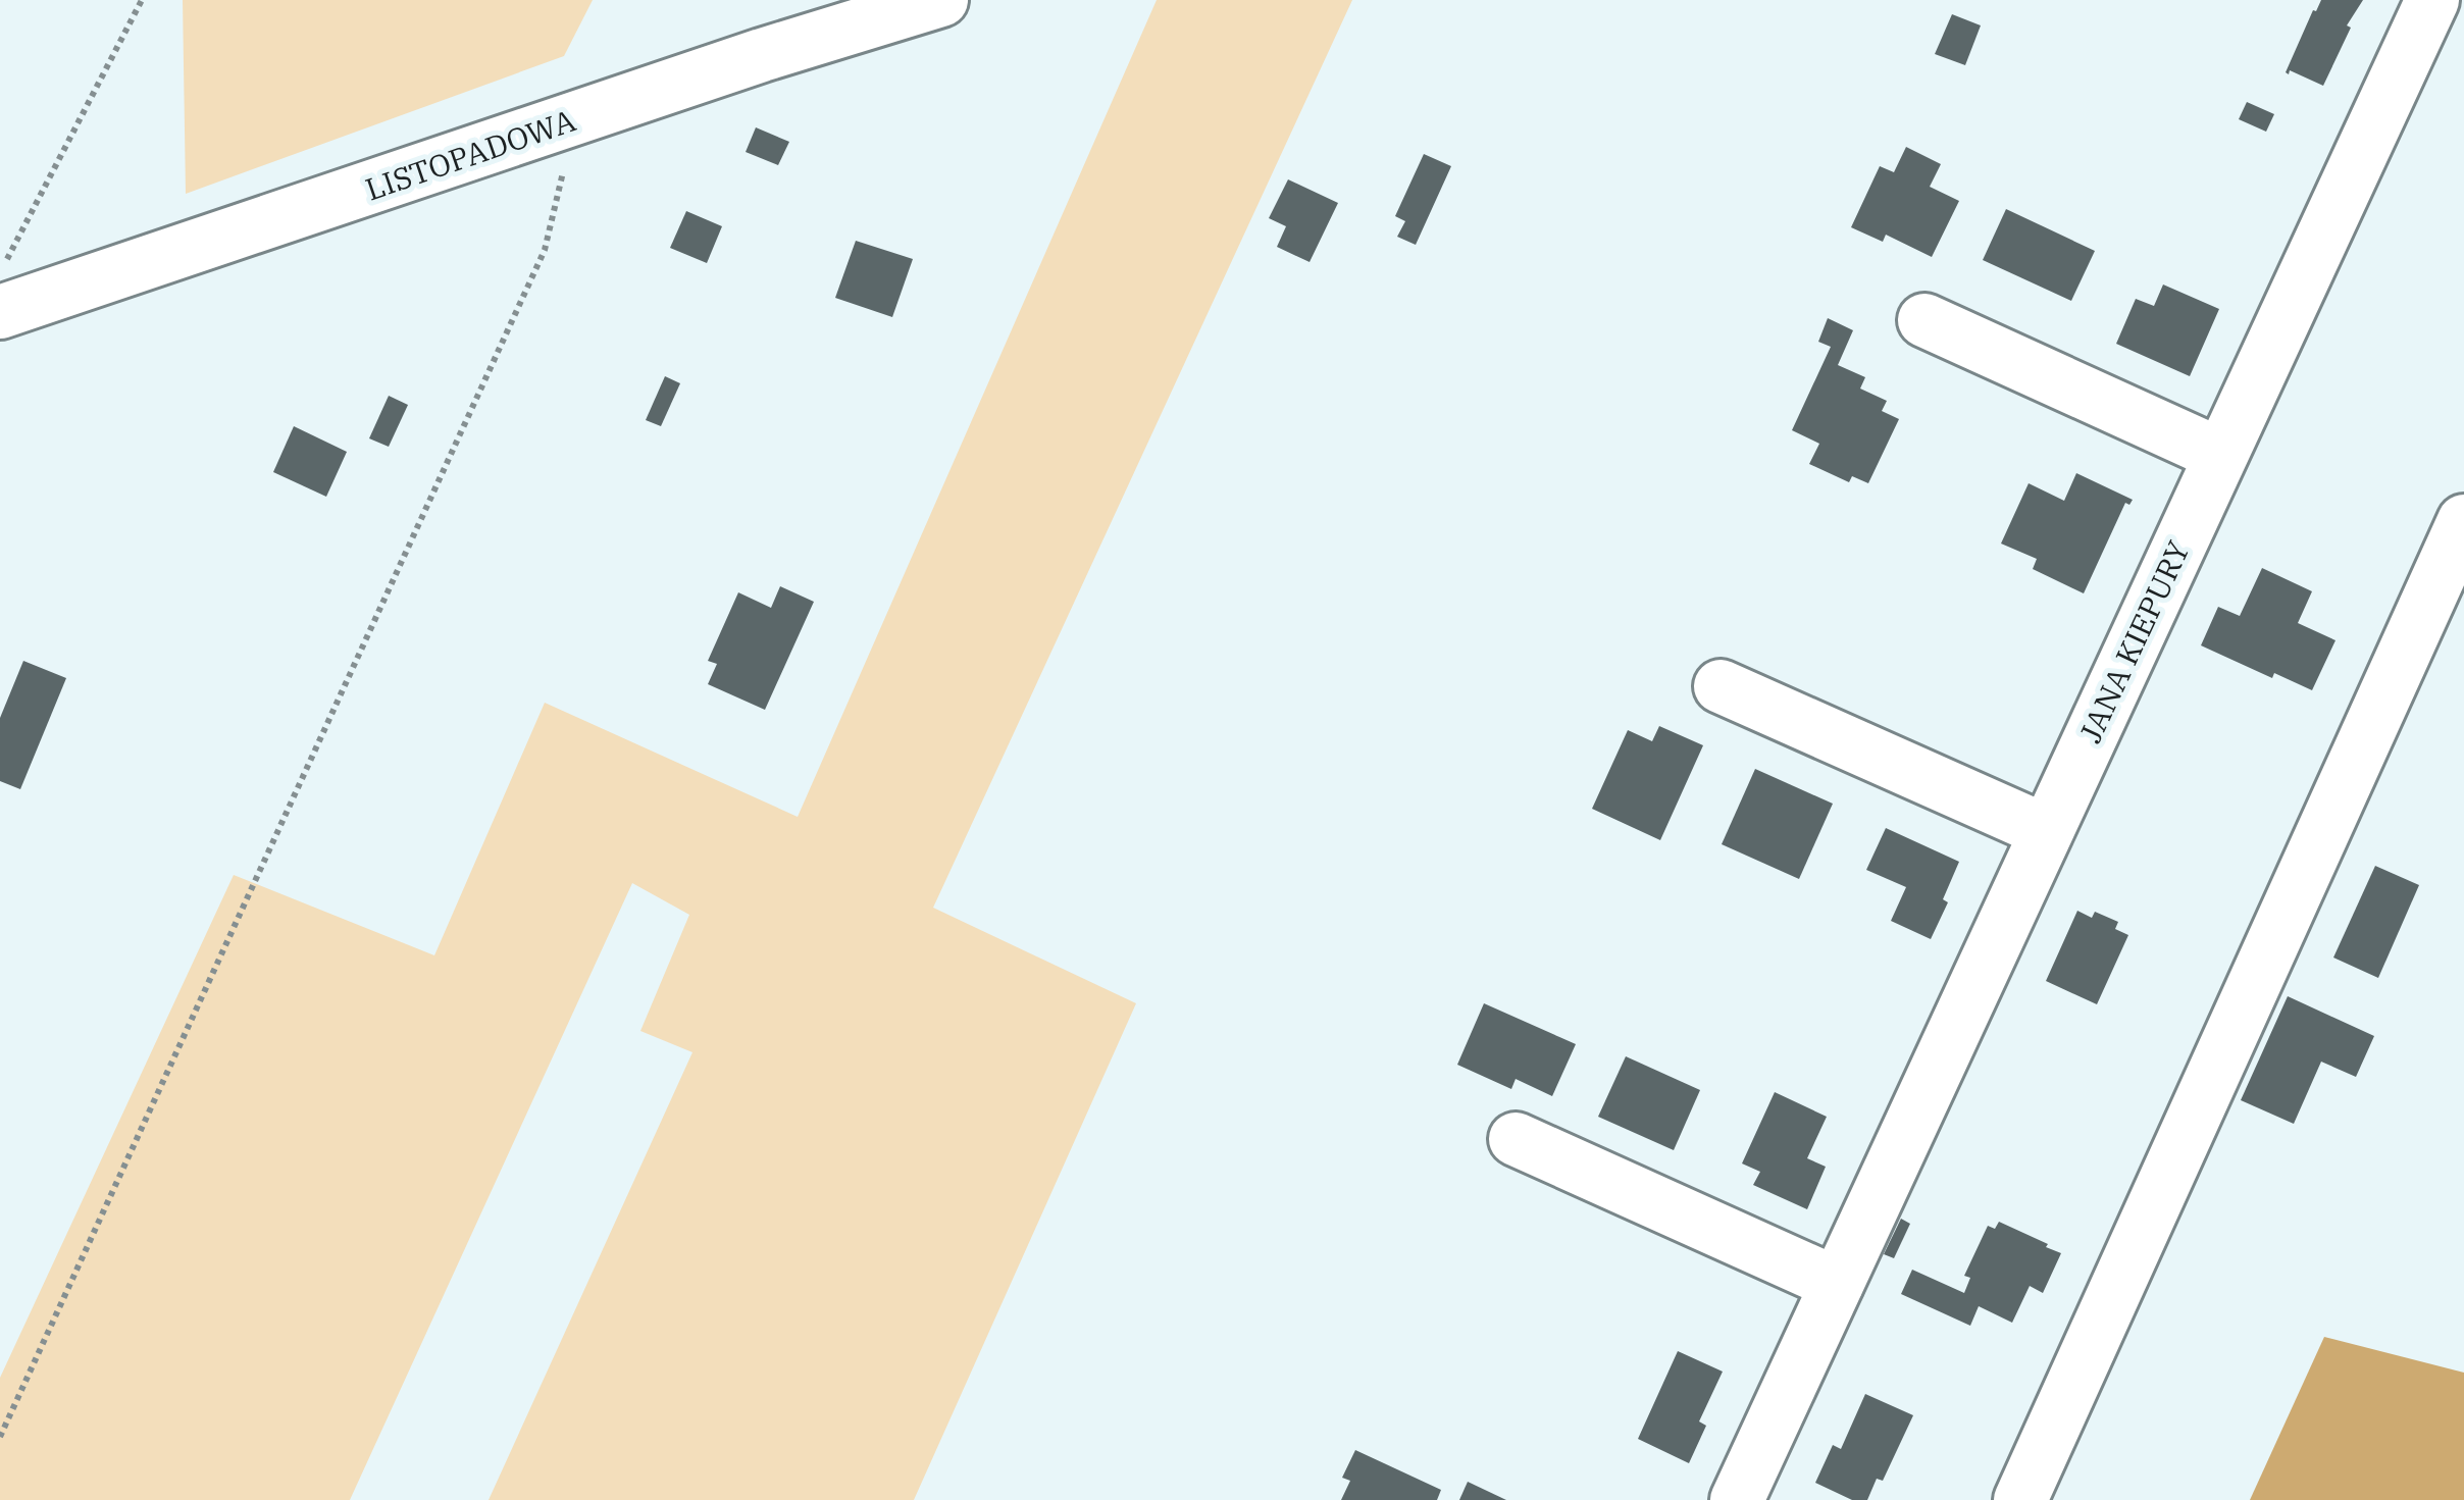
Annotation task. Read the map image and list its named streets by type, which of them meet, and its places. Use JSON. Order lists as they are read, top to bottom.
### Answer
{
  "streets": {
    "street": ["LISTOPADOWA", "JANA KIEPURY"]
  }
}
